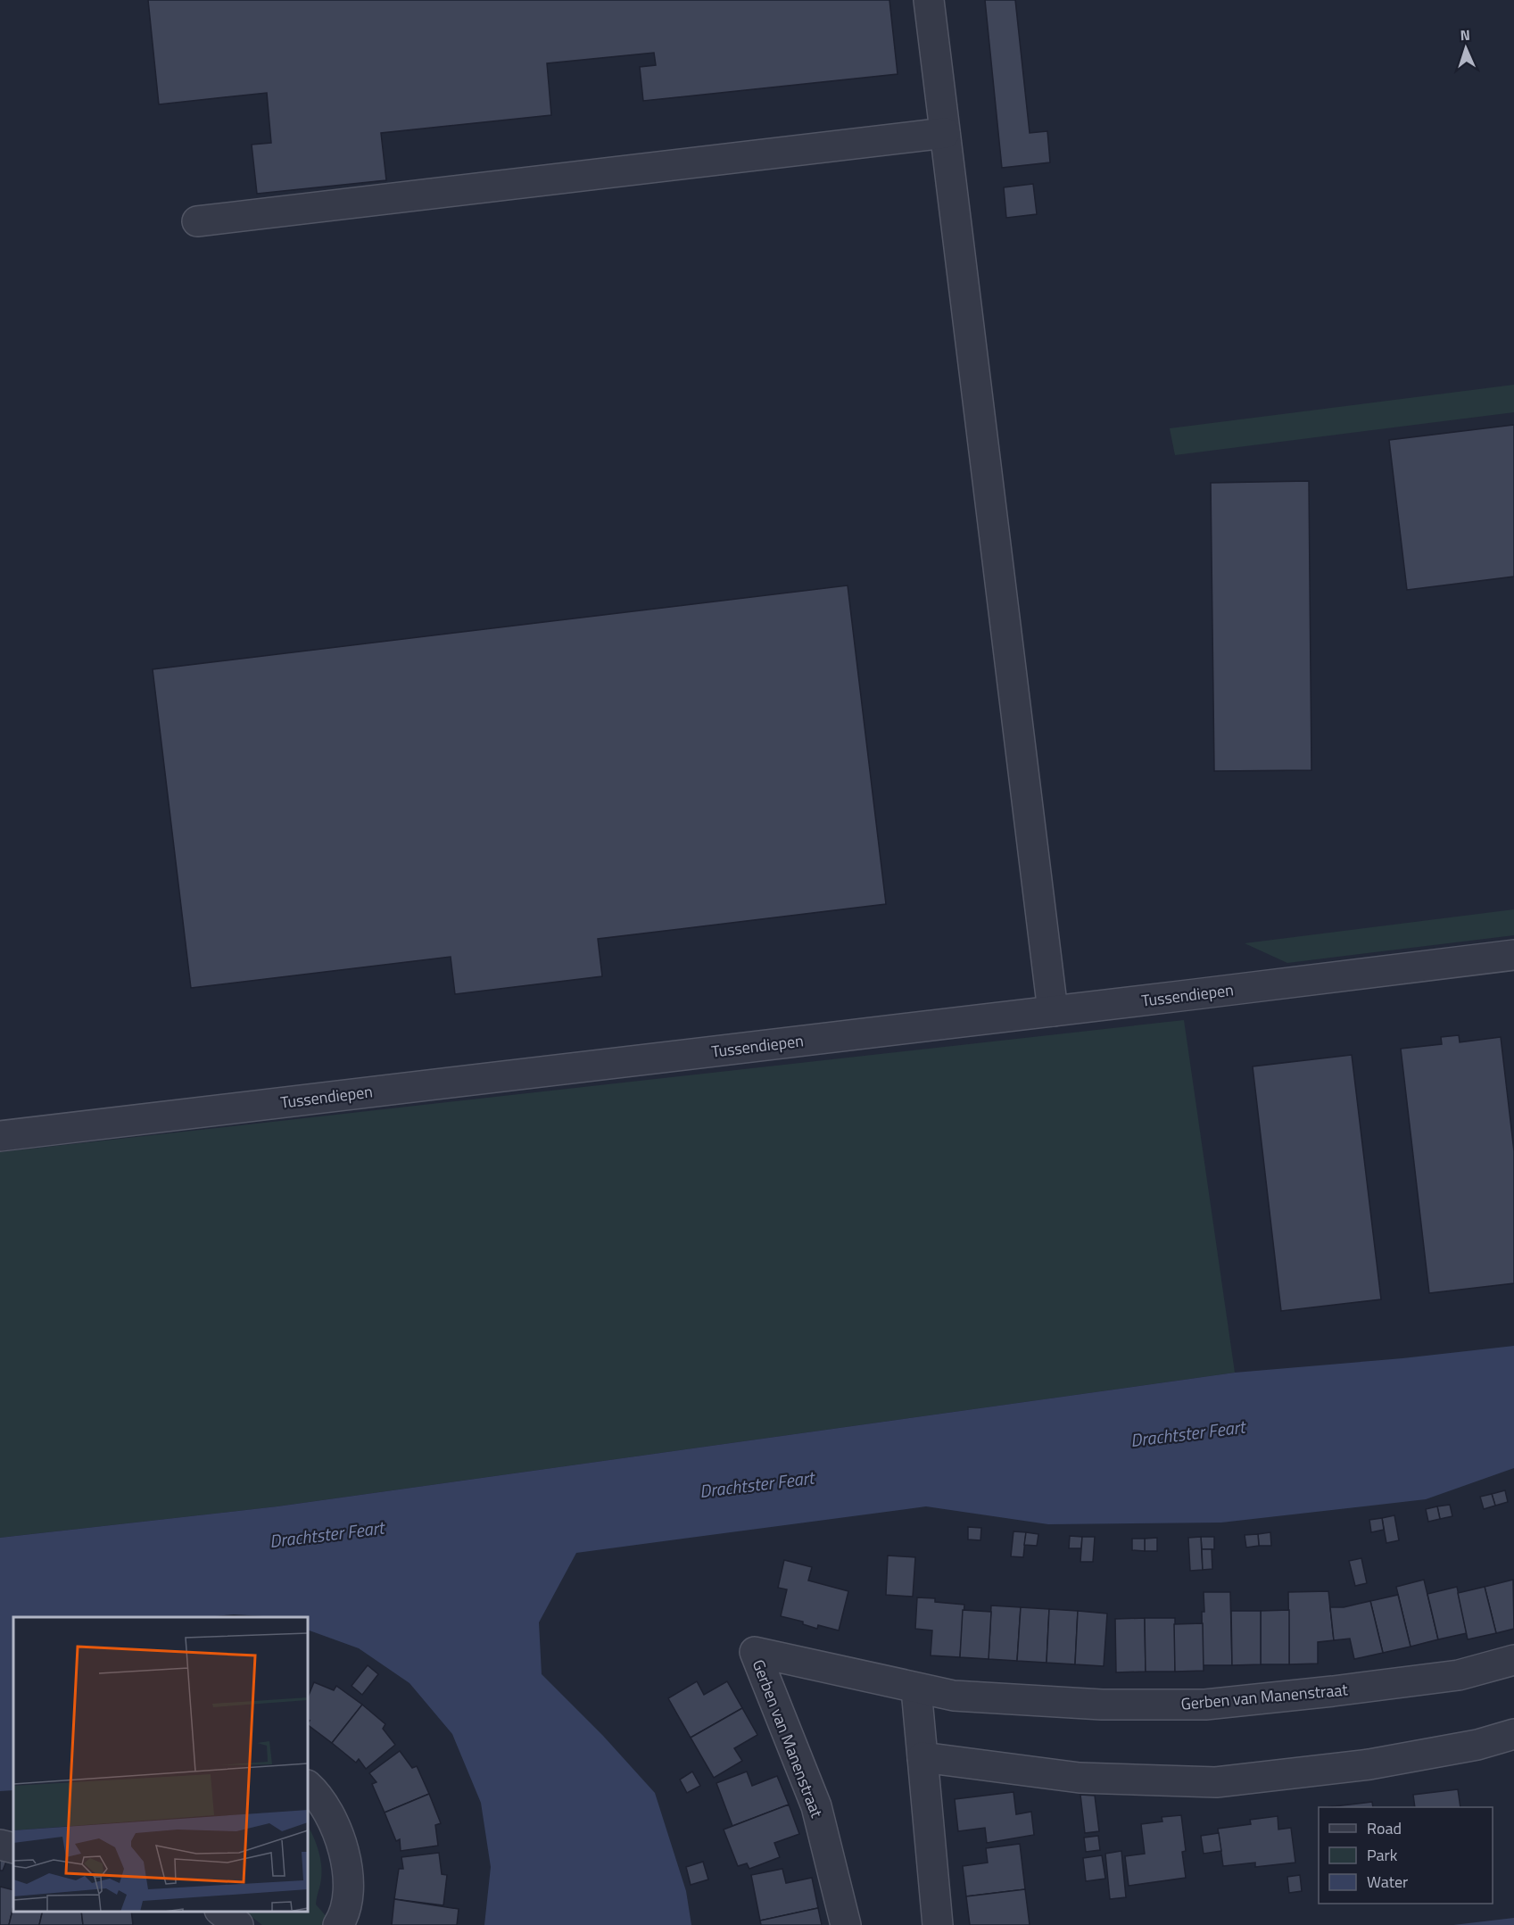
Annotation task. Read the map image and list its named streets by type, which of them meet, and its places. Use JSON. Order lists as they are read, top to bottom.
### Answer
{
  "streets": {
    "street": ["Tussendiepen", "Gerben van Manenstraat"]
  },
  "water": ["Drachtster Feart"],
  "legend": ["Road", "Park", "Water"],
  "north": "top"
}
